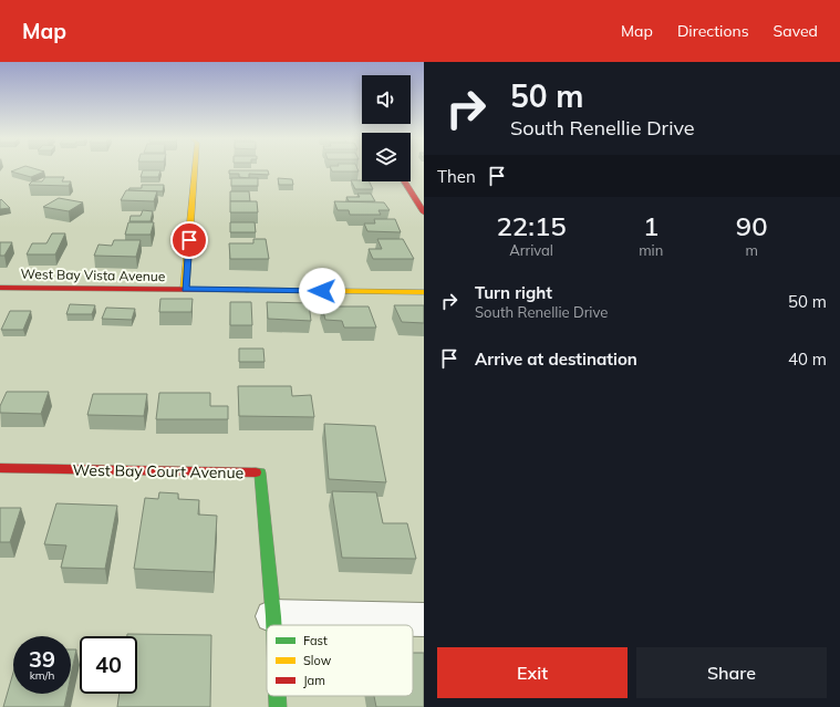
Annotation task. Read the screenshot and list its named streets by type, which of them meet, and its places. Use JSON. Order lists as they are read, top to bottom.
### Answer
{
  "streets": {
    "street": ["West Bay Vista Avenue", "West Bay Court Avenue"]
  },
  "legend": ["Fast", "Slow", "Jam"],
  "page": {
    "header": "Map",
    "nav": ["Map", "Directions", "Saved"],
    "turn": ["50 m", "South Renellie Drive"],
    "then": "Then",
    "eta": [
      "22:15",
      "Arrival",
      "1",
      "min",
      "90",
      "m"
    ],
    "list": [
      {
        "name": "Turn right",
        "note": "South Renellie Drive",
        "value": "50 m"
      },
      {
        "name": "Arrive at destination",
        "value": "40 m"
      }
    ],
    "speed": "39 km/h",
    "limit": "40",
    "buttons": ["Exit", "Share"]
  }
}
